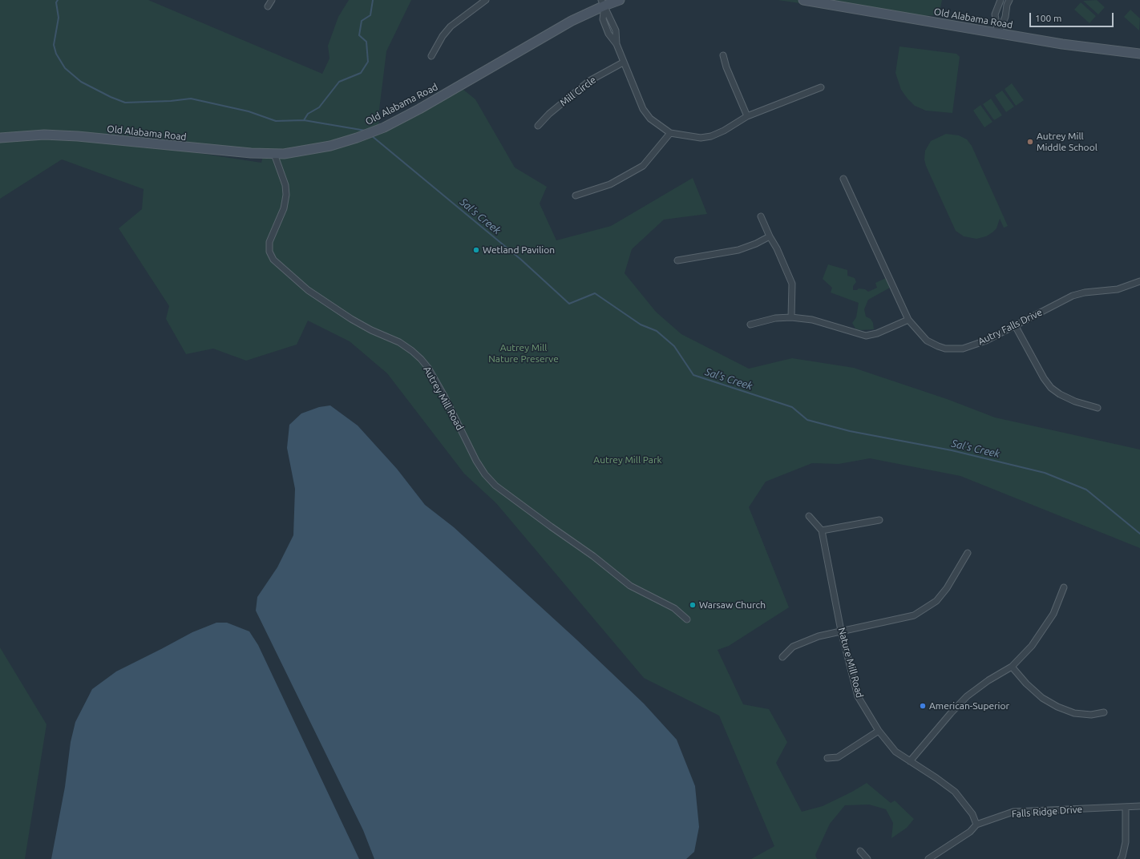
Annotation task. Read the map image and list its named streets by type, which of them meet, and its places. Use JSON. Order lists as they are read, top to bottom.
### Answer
{
  "streets": {
    "main road": ["Old Alabama Road"],
    "street": [
      "Mill Circle",
      "Autry Falls Drive",
      "Autrey Mill Road",
      "Nature Mill Road",
      "Falls Ridge Drive"
    ]
  },
  "crossings": [
    ["Old Alabama Road", "Autrey Mill Road"],
    ["Nature Mill Road", "Falls Ridge Drive"]
  ],
  "water": ["Sal's Creek"],
  "parks": ["Autrey Mill Nature Preserve", "Autrey Mill Park"],
  "places": [
    "Autrey Mill Middle School",
    "Wetland Pavilion",
    "Warsaw Church",
    "American-Superior"
  ],
  "scale_bar": "100 m"
}
